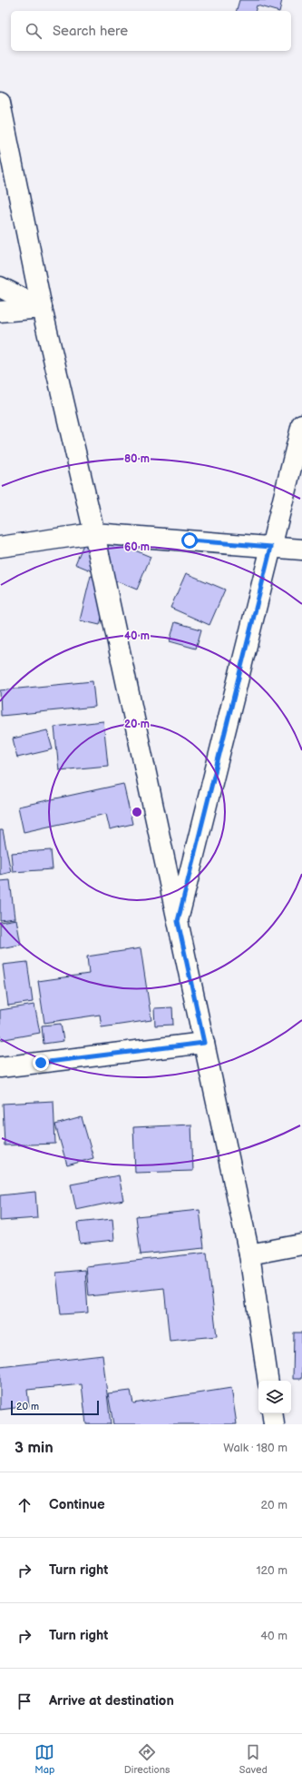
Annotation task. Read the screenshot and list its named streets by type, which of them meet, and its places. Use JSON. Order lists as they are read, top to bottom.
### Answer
{
  "scale_bar": "20 m",
  "page": {
    "search": "Search here",
    "scale": "20 m",
    "heading": ["3 min", "Walk · 180 m"],
    "list": [
      ["Continue", "20 m"],
      ["Turn right", "120 m"],
      ["Turn right", "40 m"],
      "Arrive at destination"
    ],
    "nav": ["Map", "Directions", "Saved"]
  },
  "rings": [
    "80 m",
    "60 m",
    "40 m",
    "20 m"
  ]
}
